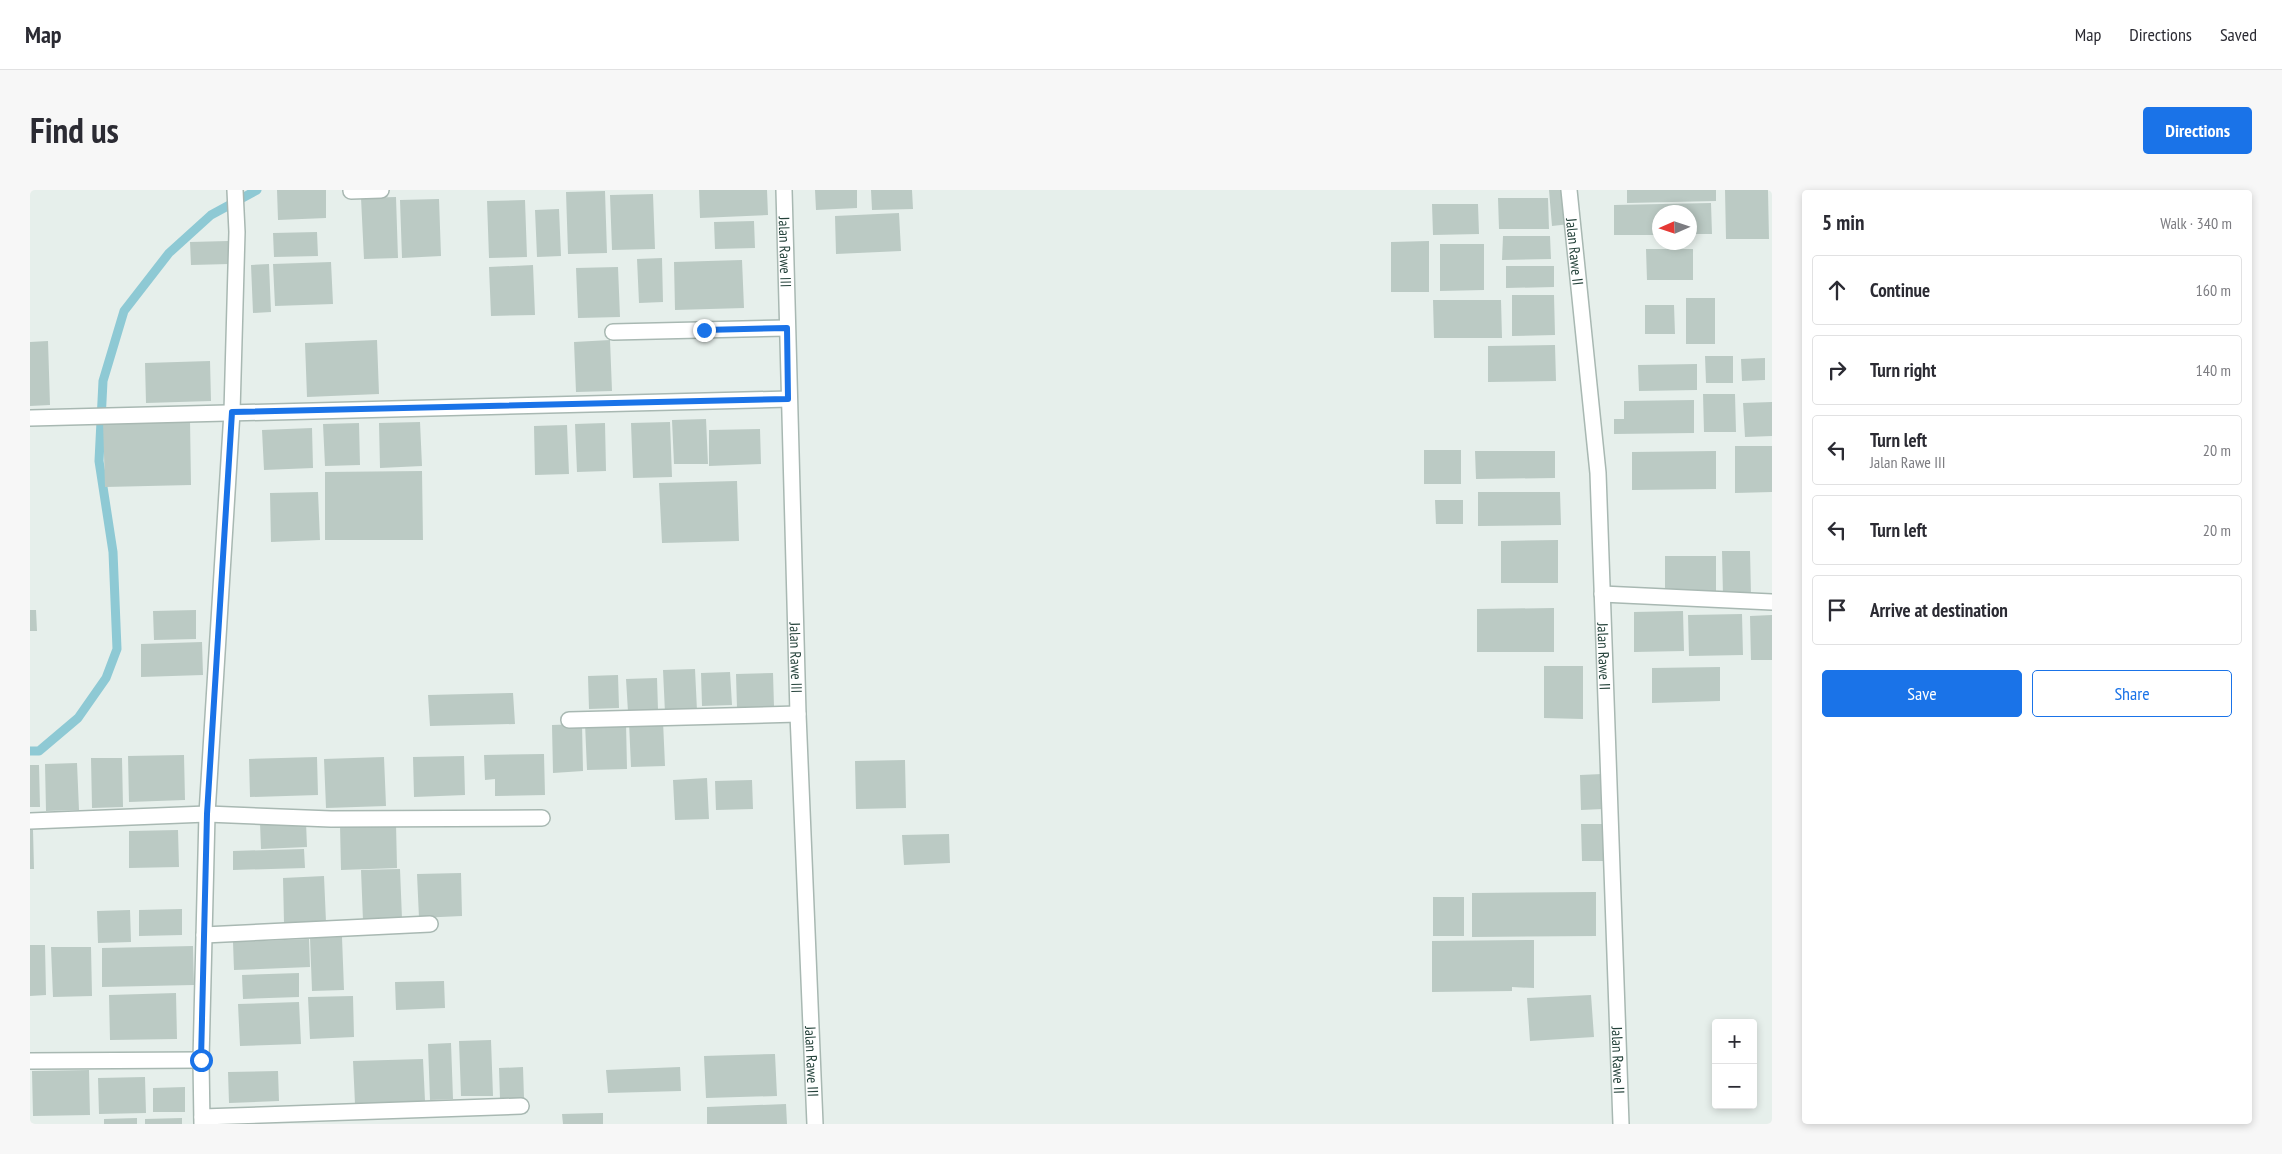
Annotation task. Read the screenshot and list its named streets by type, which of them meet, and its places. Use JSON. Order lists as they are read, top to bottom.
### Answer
{
  "streets": {
    "street": ["Jalan Rawe III", "Jalan Rawe II"]
  },
  "north": "left",
  "page": {
    "header": "Map",
    "nav": ["Map", "Directions", "Saved"],
    "title": "Find us",
    "buttons": [
      "Directions",
      ["Save", "Share"]
    ],
    "heading": ["5 min", "Walk · 340 m"],
    "list": [
      ["Continue", "160 m"],
      ["Turn right", "140 m"],
      ["Turn left", "Jalan Rawe III", "20 m"],
      ["Turn left", "20 m"],
      "Arrive at destination"
    ],
    "map_buttons": ["+", "−"]
  }
}
